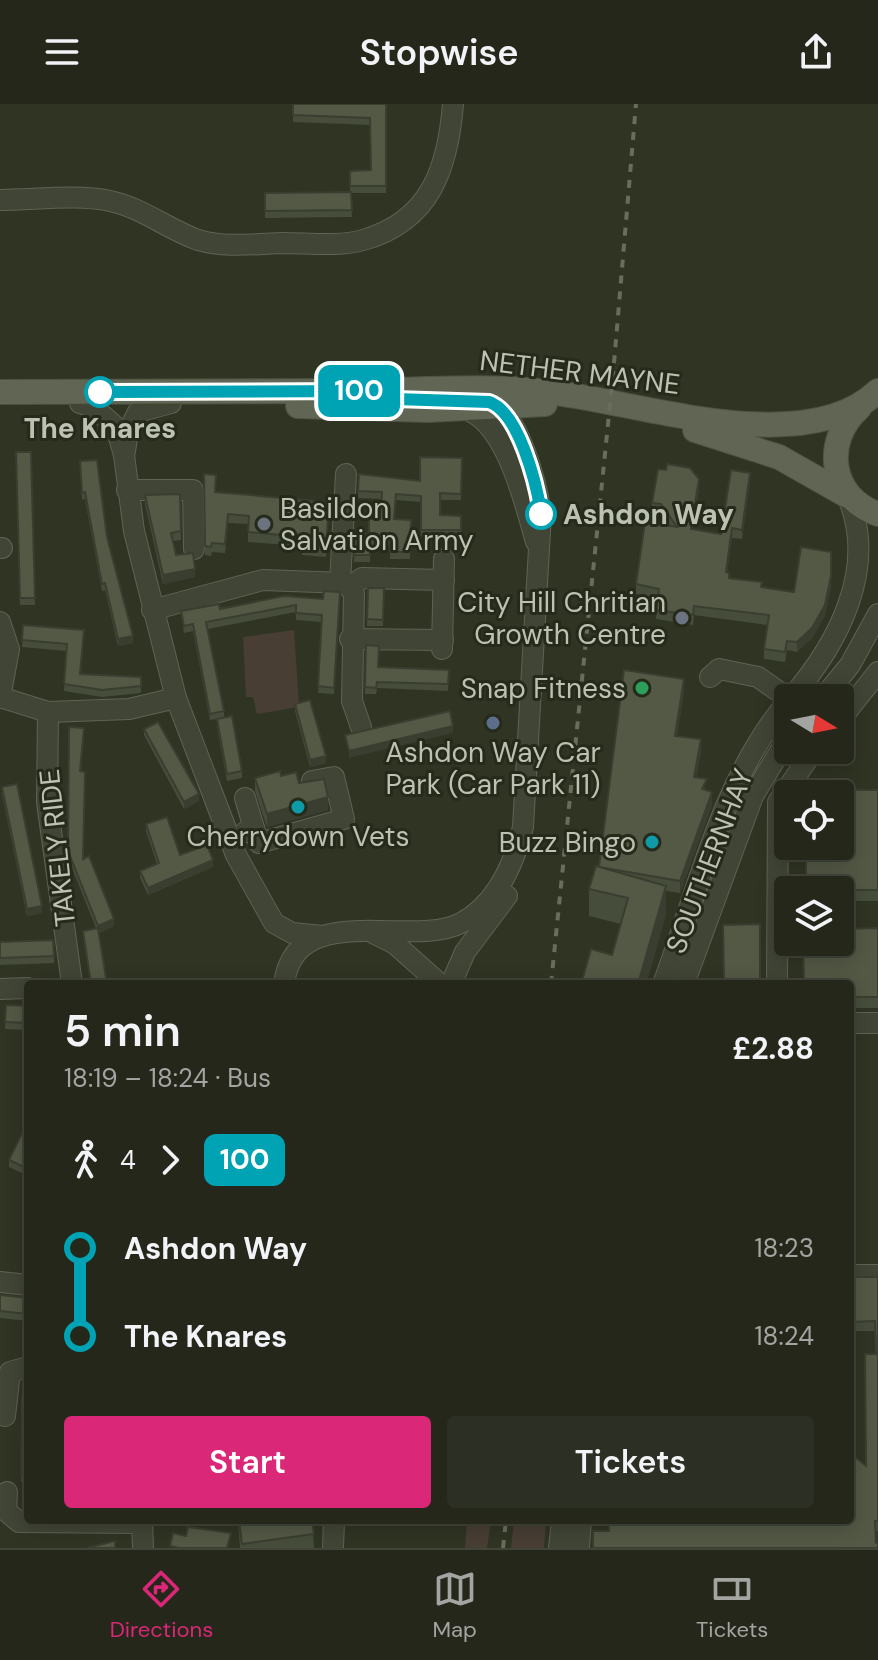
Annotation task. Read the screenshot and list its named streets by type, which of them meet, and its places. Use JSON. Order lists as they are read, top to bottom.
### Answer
{
  "streets": {
    "main road": ["NETHER MAYNE"],
    "street": ["TAKELY RIDE", "SOUTHERNHAY"]
  },
  "crossings": [
    ["NETHER MAYNE", "SOUTHERNHAY"]
  ],
  "places": [
    "The Knares",
    "Ashdon Way",
    "Basildon Salvation Army",
    "City Hill Chritian Growth Centre",
    "Snap Fitness",
    "Ashdon Way Car Park (Car Park 11)",
    "Cherrydown Vets",
    "Buzz Bingo"
  ],
  "lines": ["bus line 100"],
  "north": "right",
  "page": {
    "header": "Stopwise",
    "on_map": "100",
    "heading": ["5 min", "18:19 – 18:24 · Bus", "£2.88"],
    "legs": ["4", "100"],
    "list": [
      {
        "name": "Ashdon Way",
        "value": "18:23"
      },
      {
        "name": "The Knares",
        "value": "18:24"
      }
    ],
    "buttons": ["Start", "Tickets"],
    "tabs": ["Directions", "Map", "Tickets"]
  }
}
